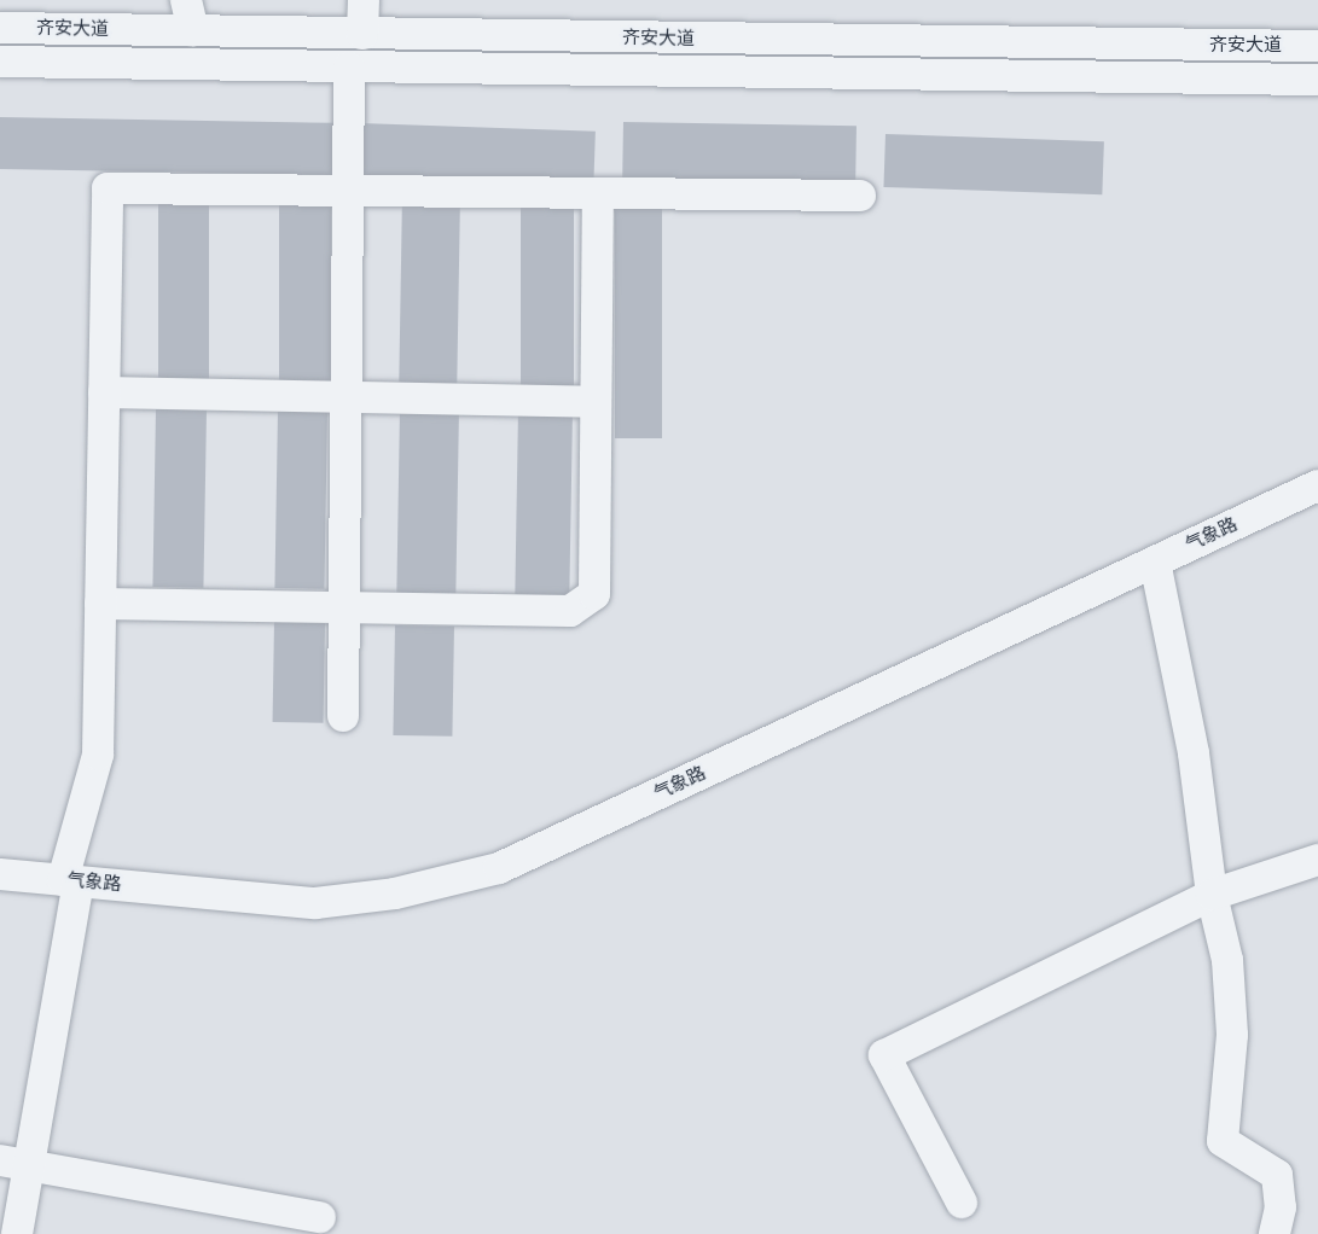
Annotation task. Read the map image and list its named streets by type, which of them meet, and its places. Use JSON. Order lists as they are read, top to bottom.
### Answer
{
  "streets": {
    "street": ["齐安大道", "气象路"]
  }
}
